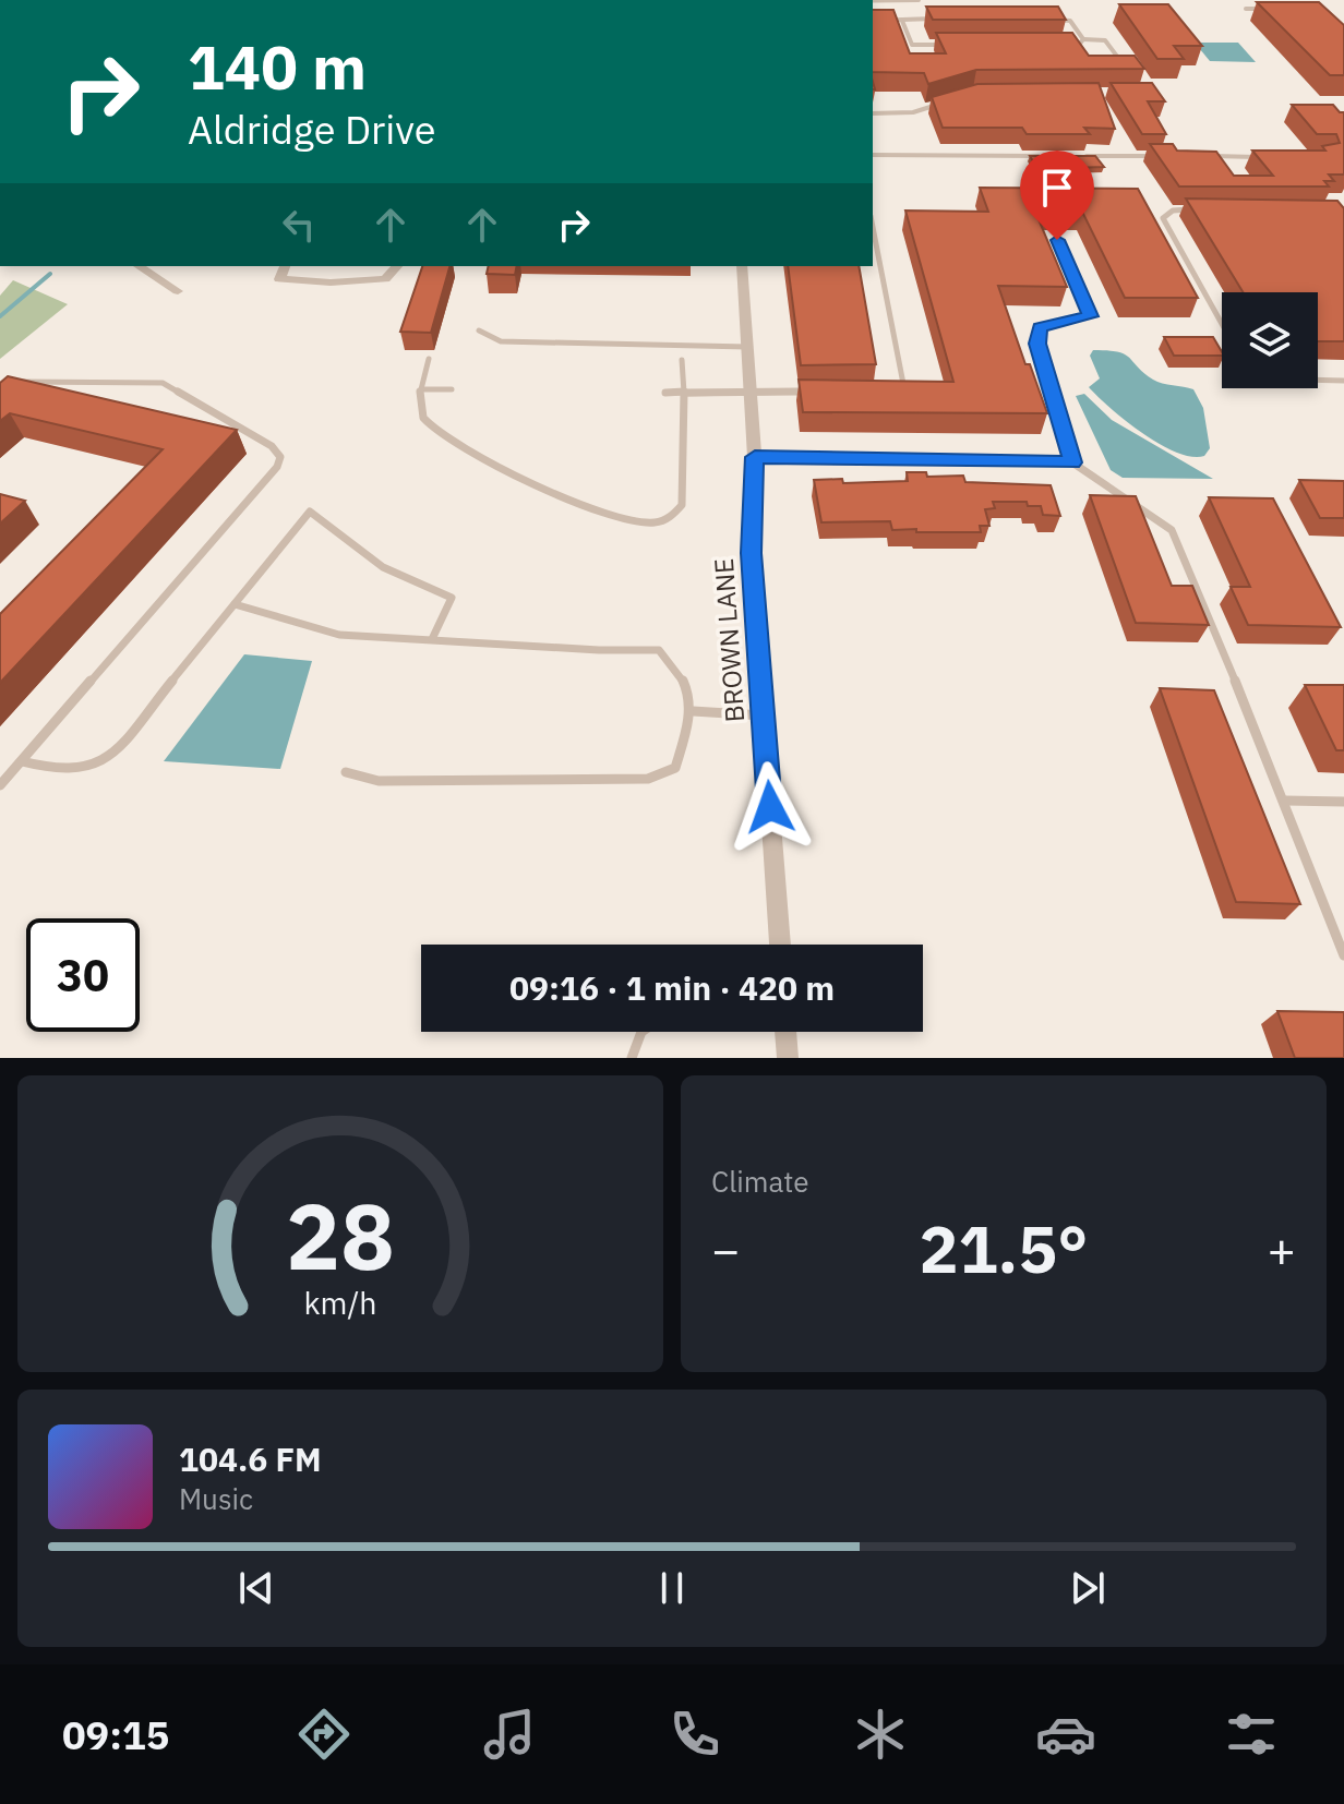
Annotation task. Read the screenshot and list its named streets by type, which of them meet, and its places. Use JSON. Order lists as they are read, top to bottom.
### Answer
{
  "streets": {
    "street": ["BROWN LANE"]
  },
  "page": {
    "turn": ["140 m", "Aldridge Drive"],
    "limit": "30",
    "trip": "09:16 · 1 min · 420 m",
    "tile": "Climate",
    "heat": ["−", "21.5°", "+"],
    "song": ["104.6 FM", "Music"],
    "tabs": "09:15",
    "gauge": ["28", "km/h"]
  }
}
